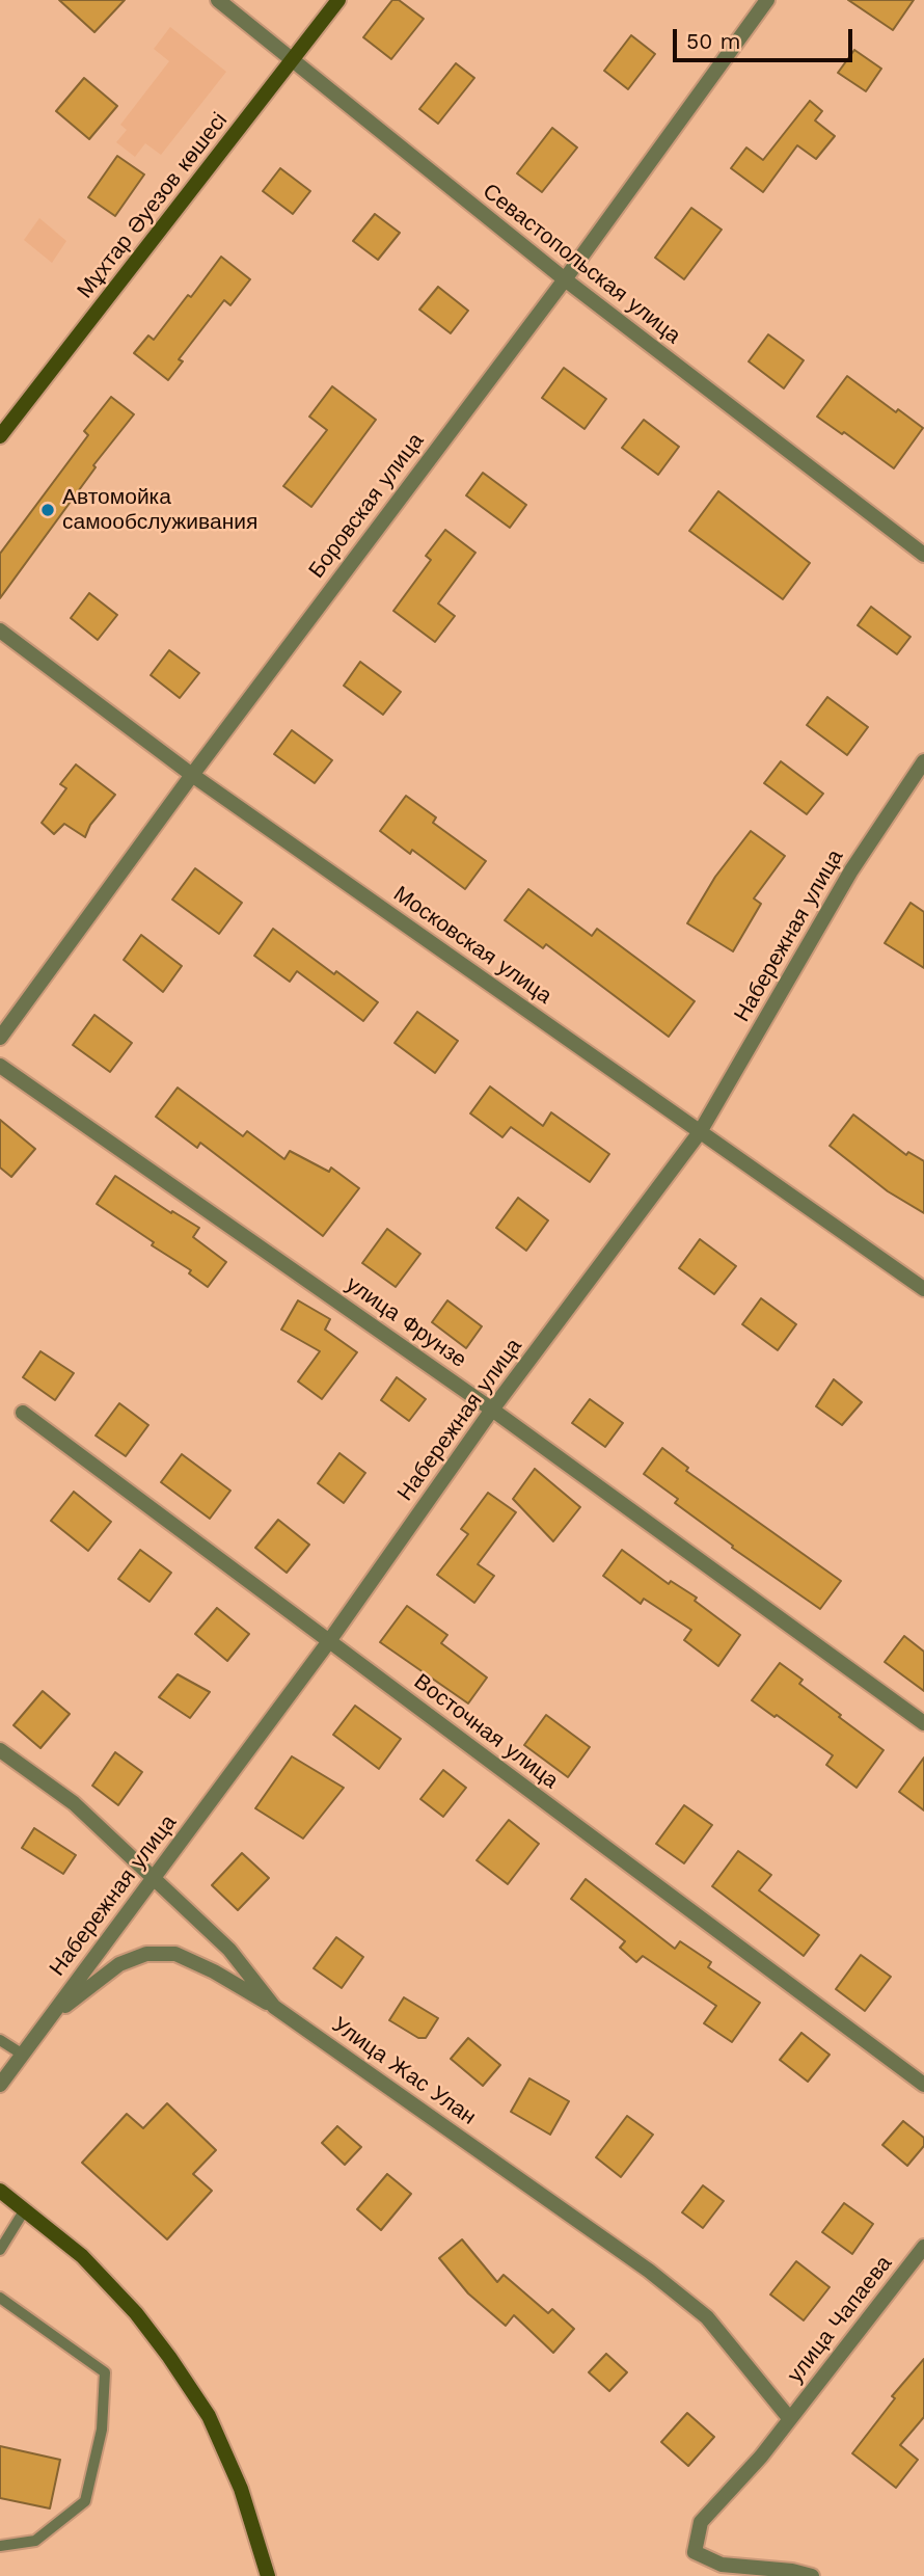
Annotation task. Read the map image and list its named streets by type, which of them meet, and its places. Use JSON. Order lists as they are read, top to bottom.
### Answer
{
  "streets": {
    "main road": ["Мұхтар Әуезов көшесі"],
    "street": [
      "Севастопольская улица",
      "Боровская улица",
      "Набережная улица",
      "Московская улица",
      "улица Фрунзе",
      "Восточная улица",
      "Улица Жас Улан",
      "улица Чапаева"
    ]
  },
  "crossings": [
    ["Мұхтар Әуезов көшесі", "Севастопольская улица"],
    ["Севастопольская улица", "Боровская улица"],
    ["Боровская улица", "Московская улица"],
    ["Набережная улица", "Московская улица"],
    ["Набережная улица", "улица Фрунзе"],
    ["Набережная улица", "Восточная улица"],
    ["Набережная улица", "Улица Жас Улан"],
    ["Улица Жас Улан", "улица Чапаева"]
  ],
  "places": ["Автомойка самообслуживания"],
  "scale_bar": "50 m"
}
